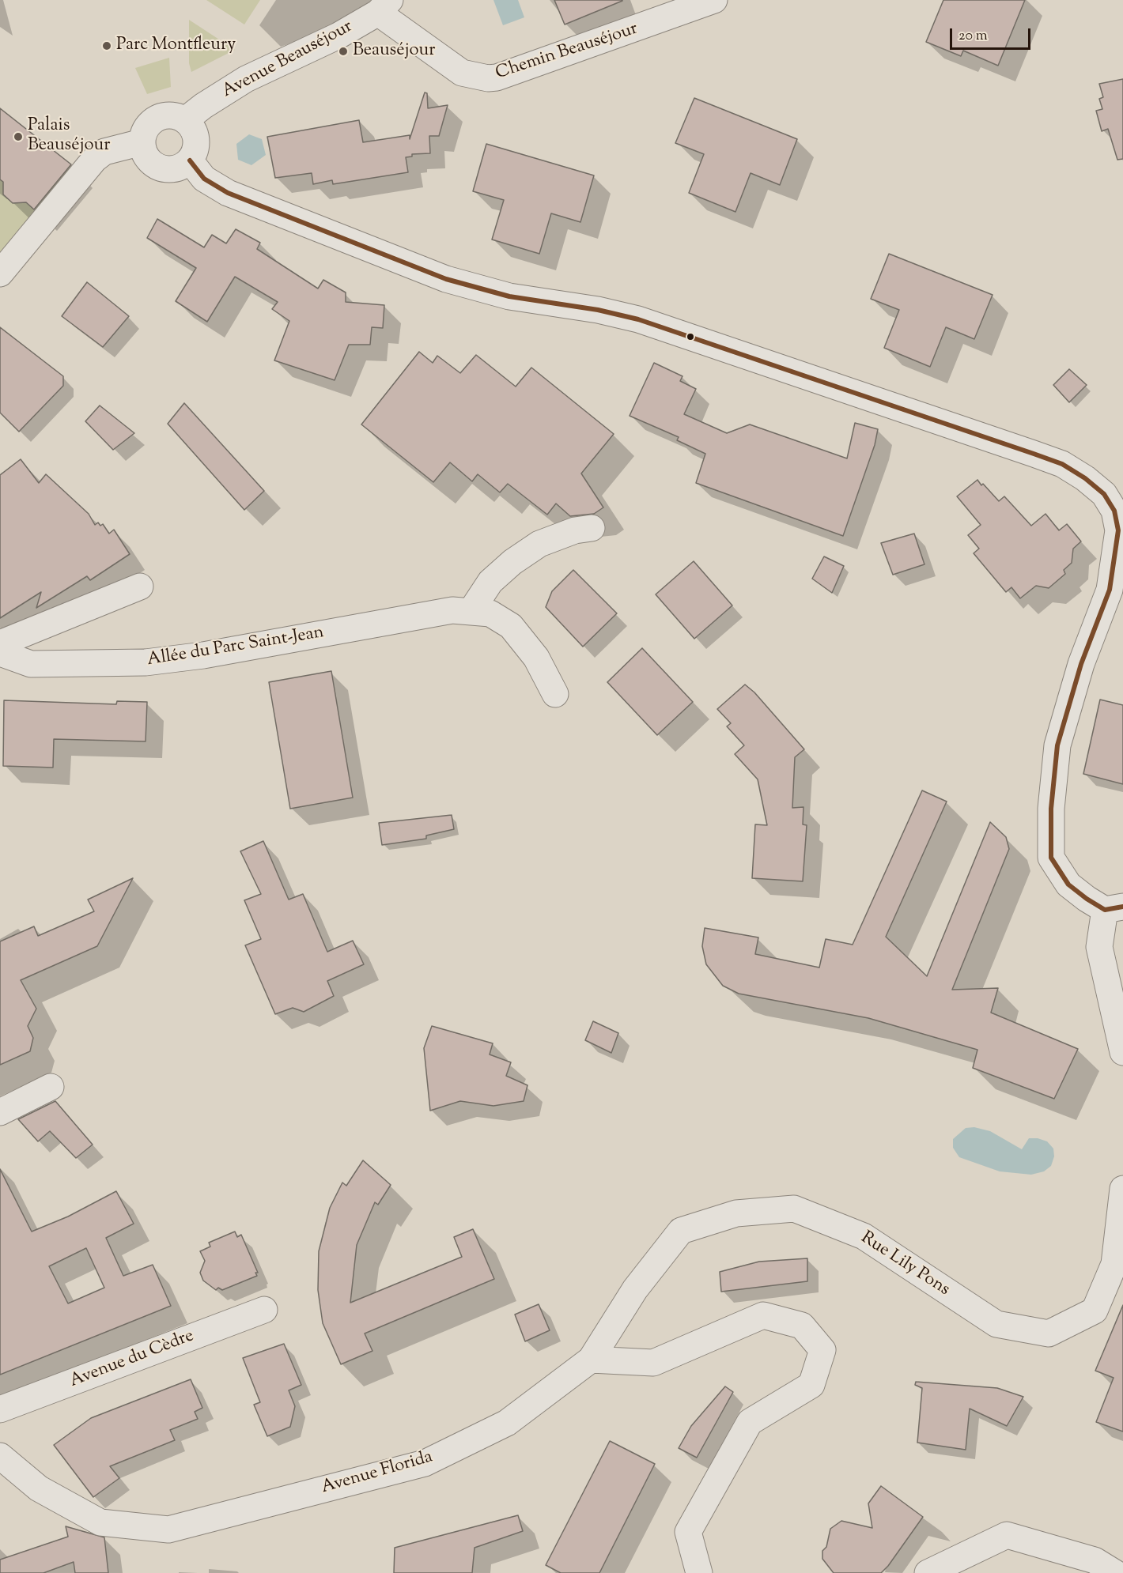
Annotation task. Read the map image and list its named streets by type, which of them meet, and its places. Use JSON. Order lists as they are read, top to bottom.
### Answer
{
  "streets": {
    "street": [
      "Chemin Beauséjour",
      "Avenue Beauséjour",
      "Allée du Parc Saint-Jean",
      "Rue Lily Pons",
      "Avenue du Cèdre",
      "Avenue Florida"
    ]
  },
  "crossings": [
    ["Chemin Beauséjour", "Avenue Beauséjour"],
    ["Rue Lily Pons", "Avenue Florida"]
  ],
  "places": ["Parc Montfleury", "Beauséjour", "Palais Beauséjour"],
  "scale_bar": "20 m"
}
